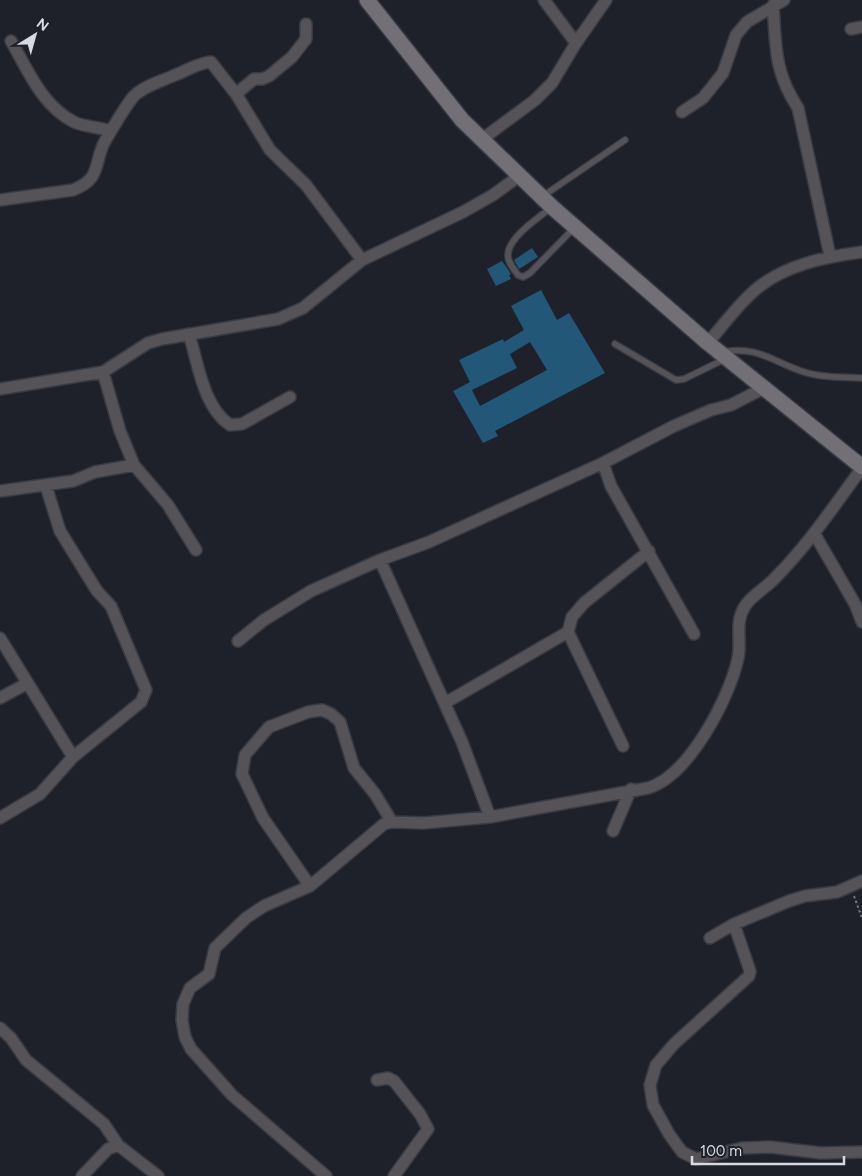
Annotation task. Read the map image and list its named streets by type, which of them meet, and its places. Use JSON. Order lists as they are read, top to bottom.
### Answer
{
  "scale_bar": "100 m",
  "north": "top right"
}
